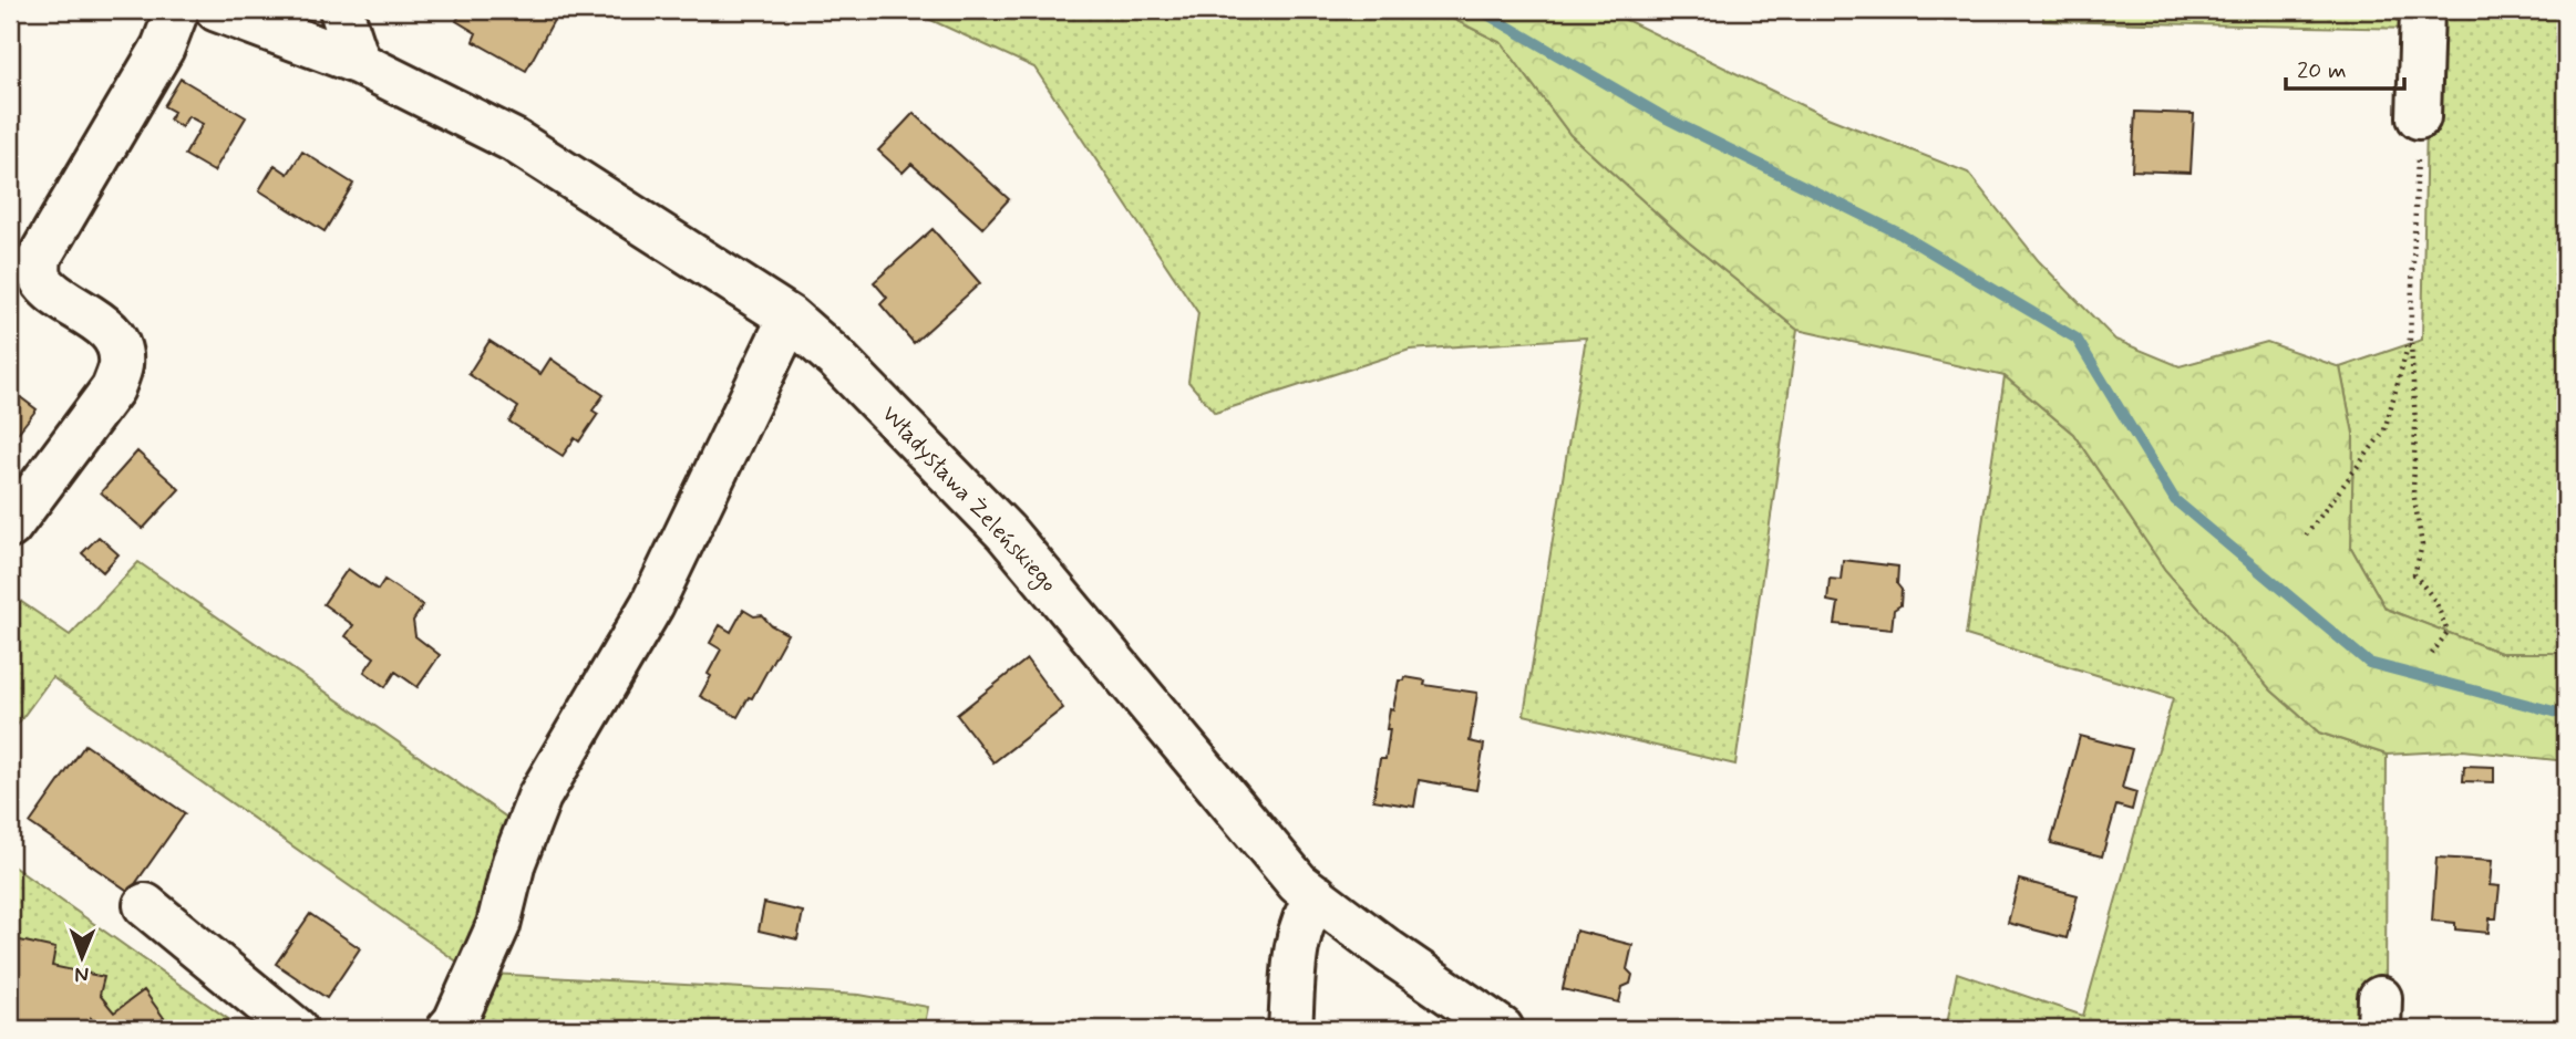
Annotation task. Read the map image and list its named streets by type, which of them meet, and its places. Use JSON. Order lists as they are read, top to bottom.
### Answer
{
  "streets": {
    "street": ["Władysława Żeleńskiego"]
  },
  "scale_bar": "20 m",
  "north": "bottom"
}
